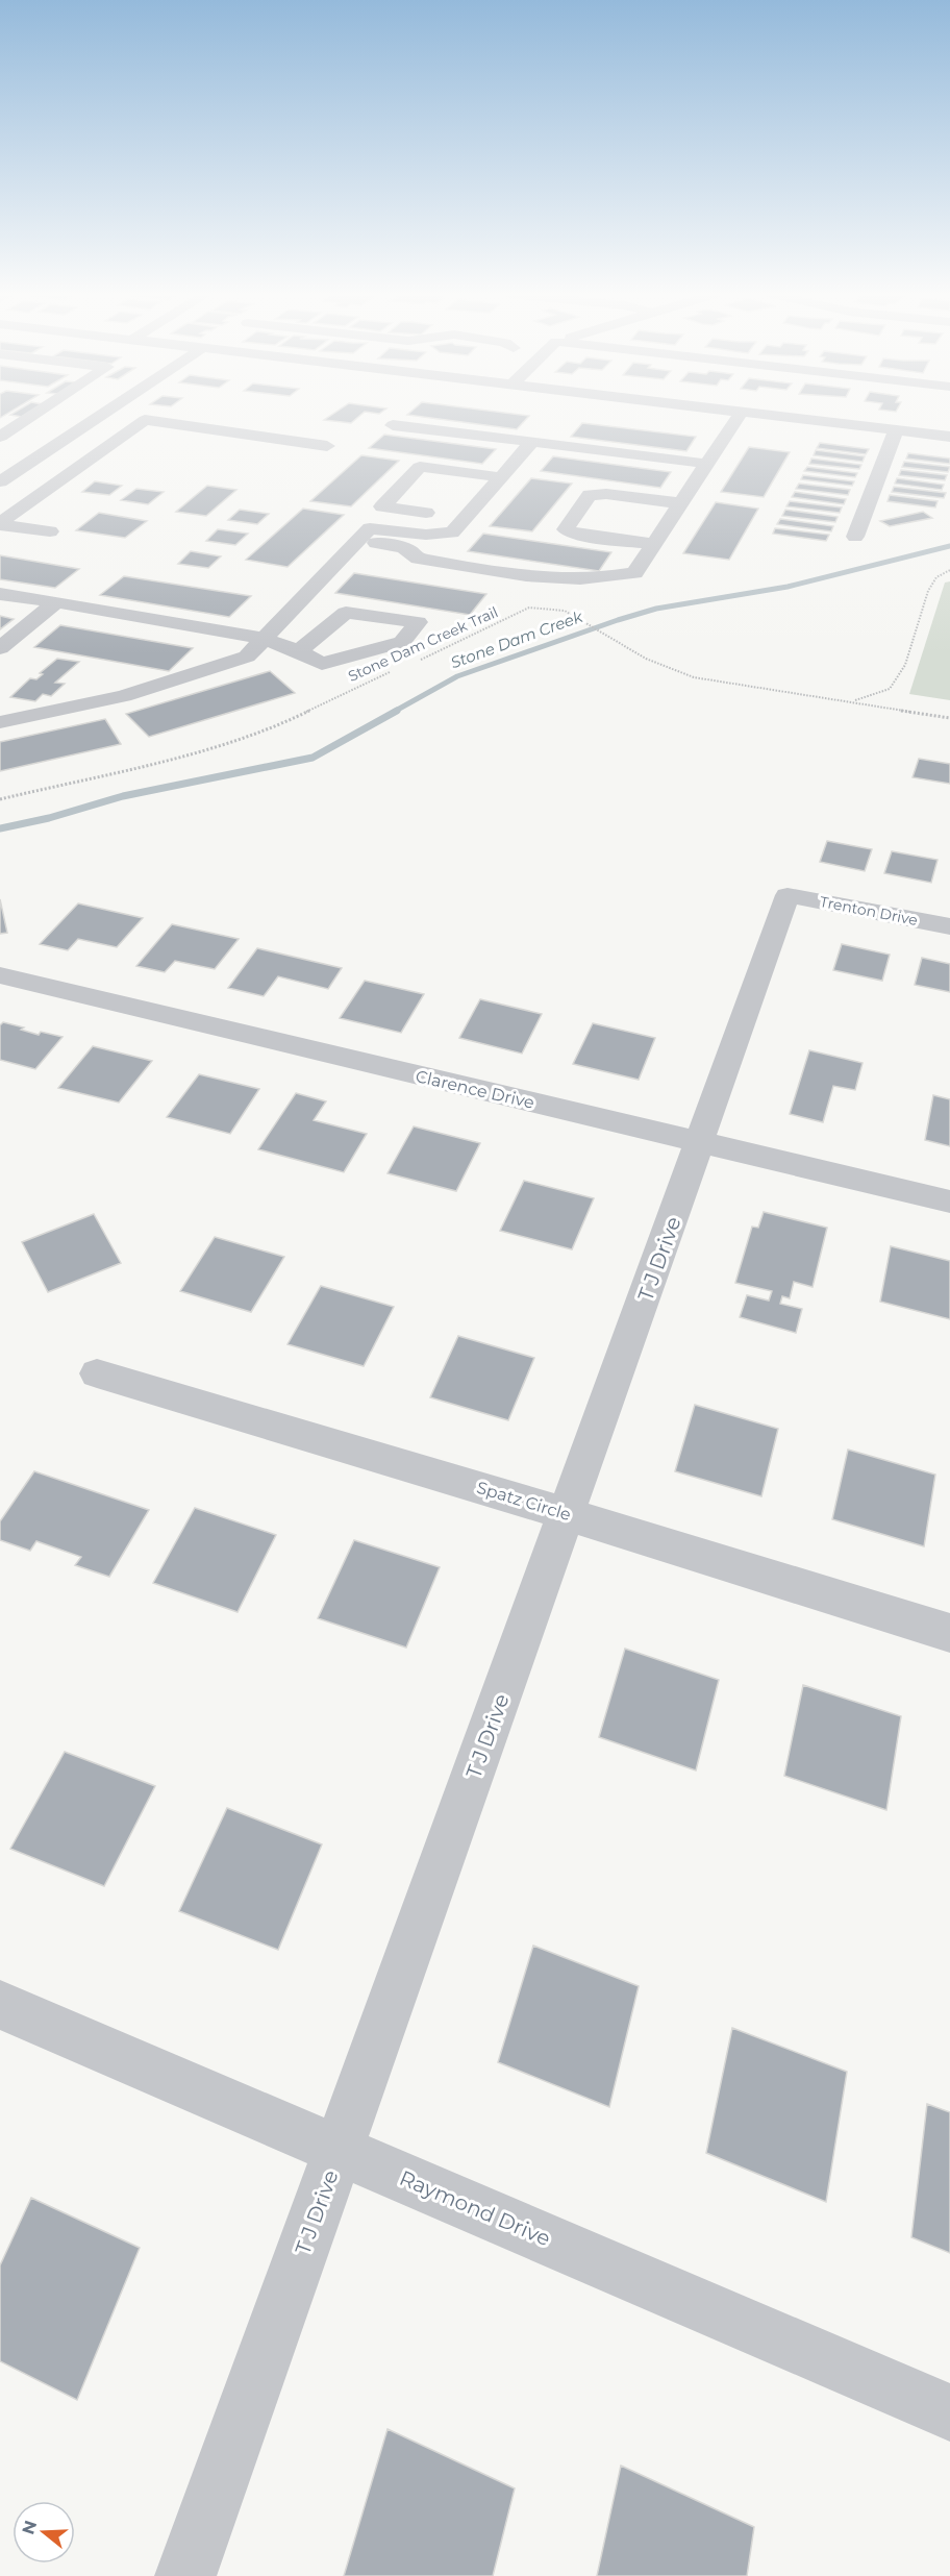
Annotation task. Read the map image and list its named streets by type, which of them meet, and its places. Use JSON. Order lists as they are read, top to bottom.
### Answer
{
  "streets": {
    "street": [
      "Trenton Drive",
      "Clarence Drive",
      "T J Drive",
      "Spatz Circle",
      "Raymond Drive"
    ],
    "path": ["Stone Dam Creek Trail"]
  },
  "crossings": [
    ["Trenton Drive", "T J Drive"],
    ["Clarence Drive", "T J Drive"],
    ["T J Drive", "Spatz Circle"],
    ["T J Drive", "Raymond Drive"]
  ],
  "water": ["Stone Dam Creek"],
  "north": "left"
}
